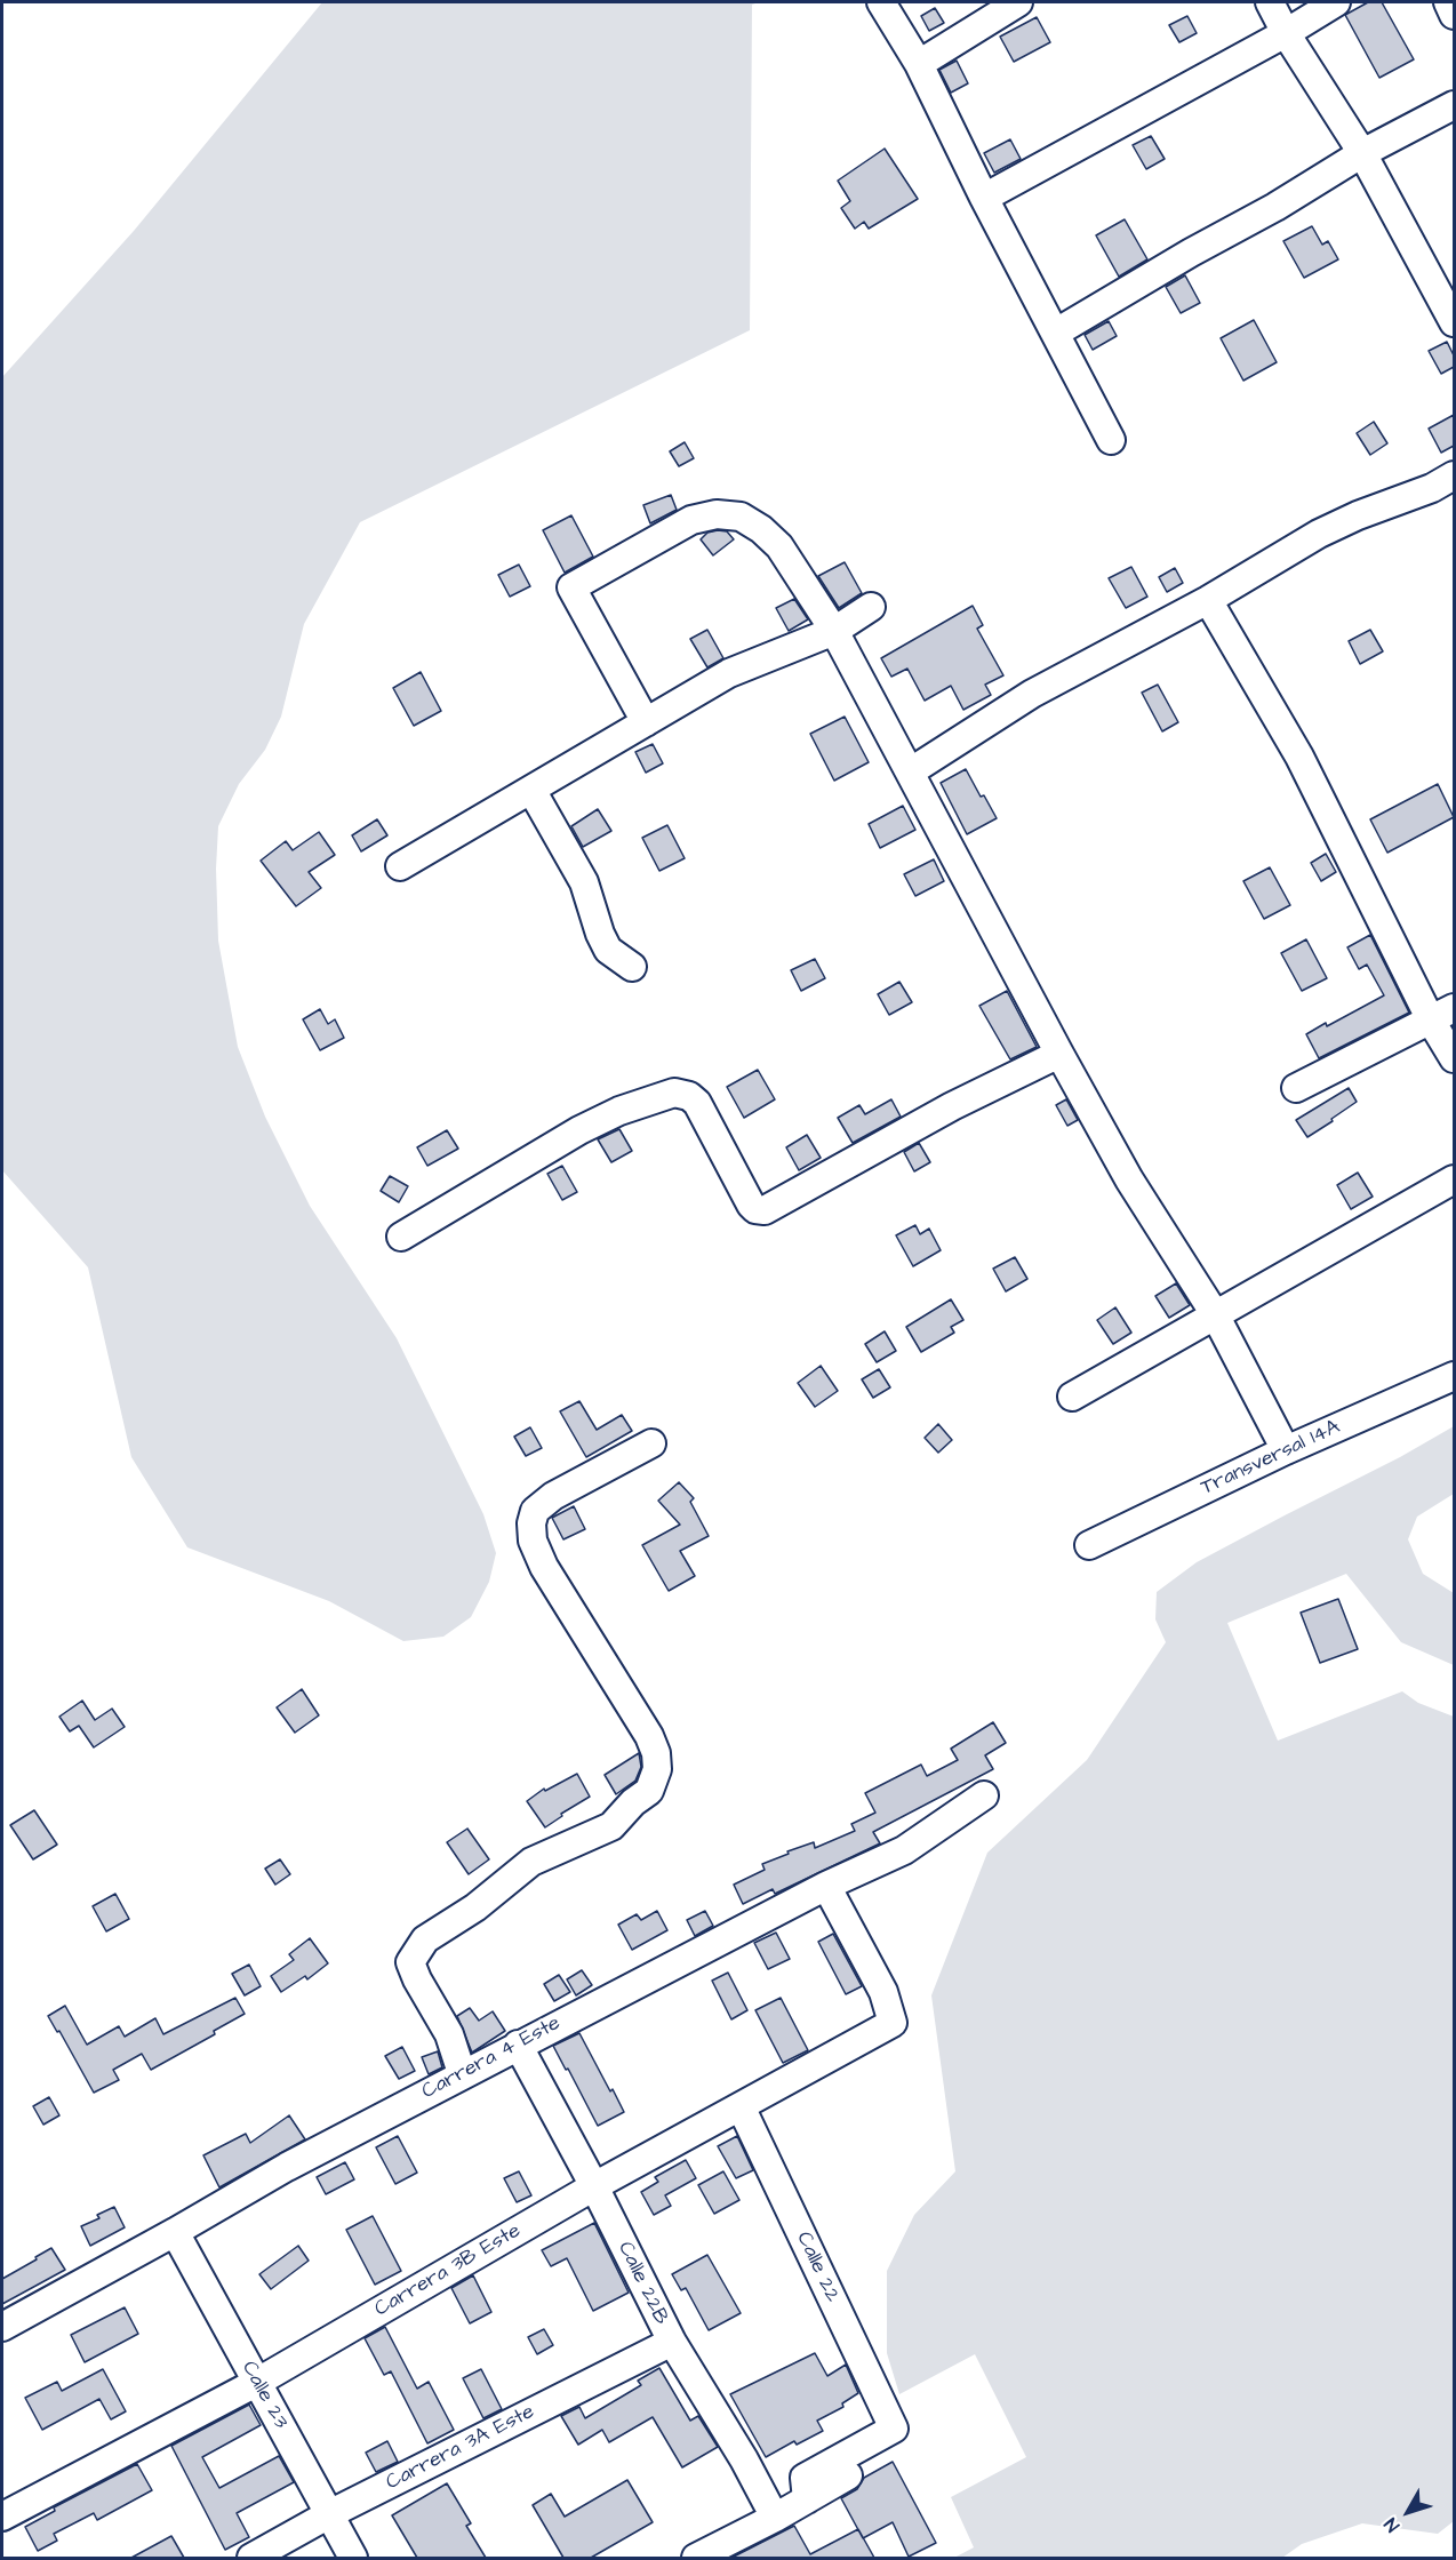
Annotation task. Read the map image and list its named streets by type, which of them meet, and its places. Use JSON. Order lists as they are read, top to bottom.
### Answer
{
  "streets": {
    "street": [
      "Transversal 14A",
      "Carrera 4 Este",
      "Calle 22",
      "Carrera 3B Este",
      "Calle 22B",
      "Calle 23",
      "Carrera 3A Este"
    ]
  },
  "crossings": [
    ["Carrera 4 Este", "Carrera 3B Este"],
    ["Carrera 4 Este", "Calle 22B"],
    ["Carrera 4 Este", "Calle 23"],
    ["Calle 22", "Carrera 3B Este"],
    ["Carrera 3B Este", "Calle 22B"],
    ["Carrera 3B Este", "Calle 23"],
    ["Calle 22B", "Carrera 3A Este"],
    ["Calle 23", "Carrera 3A Este"]
  ],
  "north": "bottom left"
}
